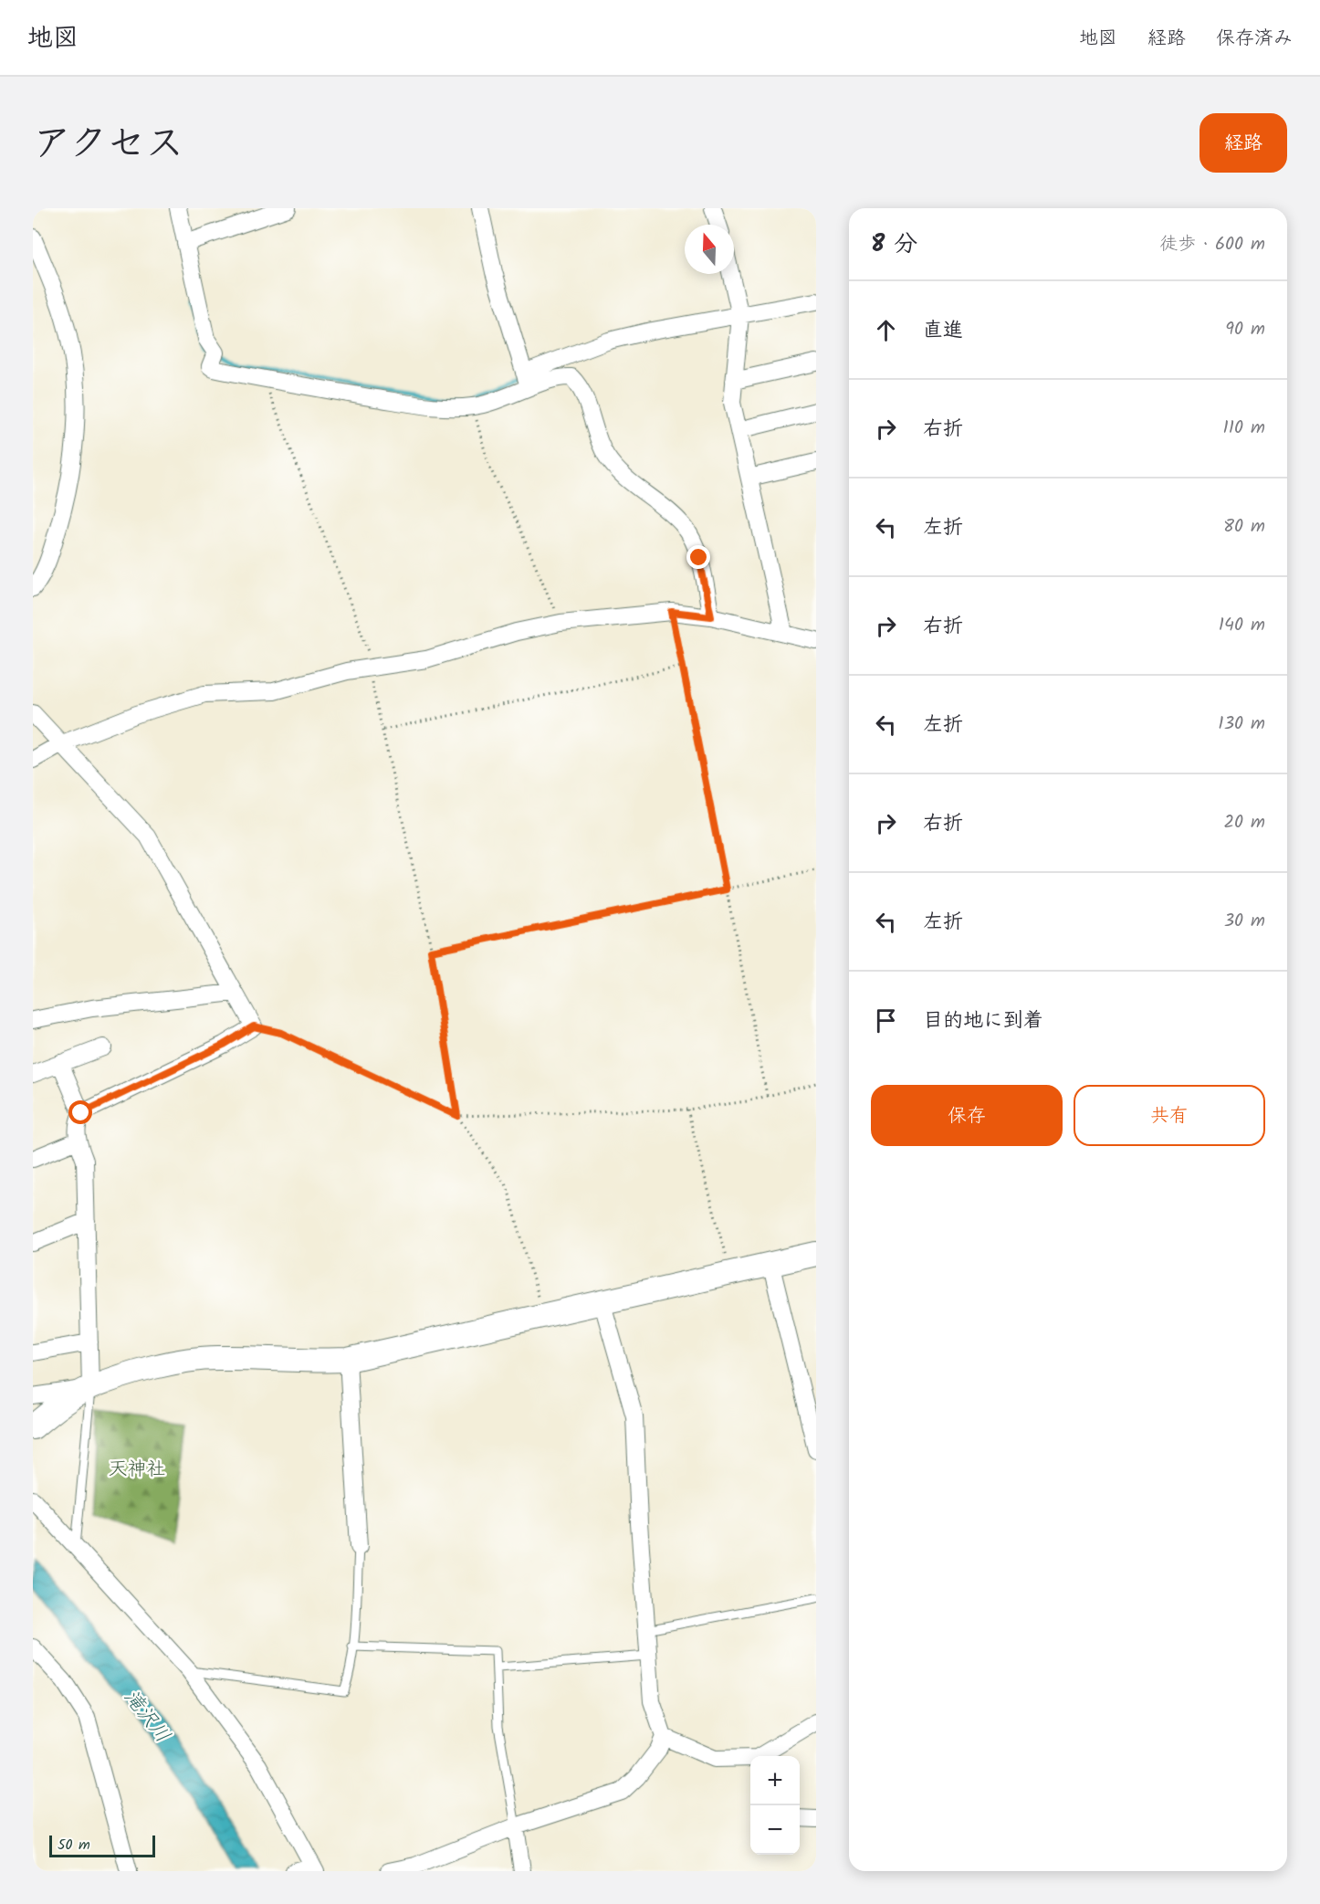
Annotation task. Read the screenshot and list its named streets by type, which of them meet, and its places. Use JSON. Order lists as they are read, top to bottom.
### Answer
{
  "water": ["滝沢川"],
  "parks": ["天神社"],
  "scale_bar": "50 m",
  "north": "top",
  "page": {
    "header": "地図",
    "nav": ["地図", "経路", "保存済み"],
    "title": "アクセス",
    "buttons": [
      "経路",
      ["保存", "共有"]
    ],
    "heading": ["8 分", "徒歩 · 600 m"],
    "list": [
      ["直進", "90 m"],
      ["右折", "110 m"],
      ["左折", "80 m"],
      ["右折", "140 m"],
      ["左折", "130 m"],
      ["右折", "20 m"],
      ["左折", "30 m"],
      "目的地に到着"
    ],
    "map_buttons": ["+", "−"],
    "scale": "50 m"
  }
}
